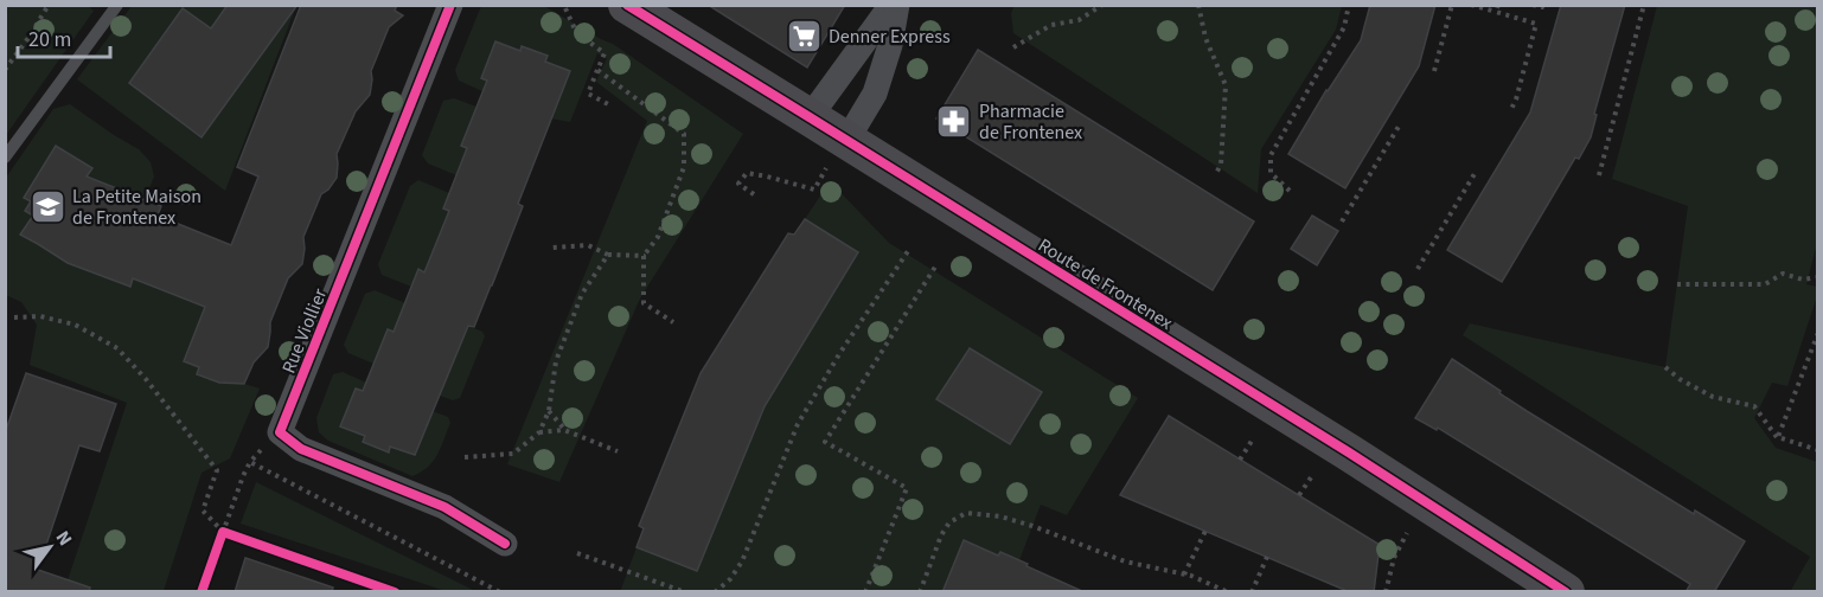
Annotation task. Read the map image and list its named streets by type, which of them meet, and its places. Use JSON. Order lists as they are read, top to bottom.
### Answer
{
  "streets": {
    "main road": ["Route de Frontenex"],
    "street": ["Rue Viollier"]
  },
  "places": {
    "supermarket": ["Denner Express"],
    "pharmacy": ["Pharmacie de Frontenex"],
    "school or university": ["La Petite Maison de Frontenex"]
  },
  "scale_bar": "20 m",
  "north": "top right"
}
